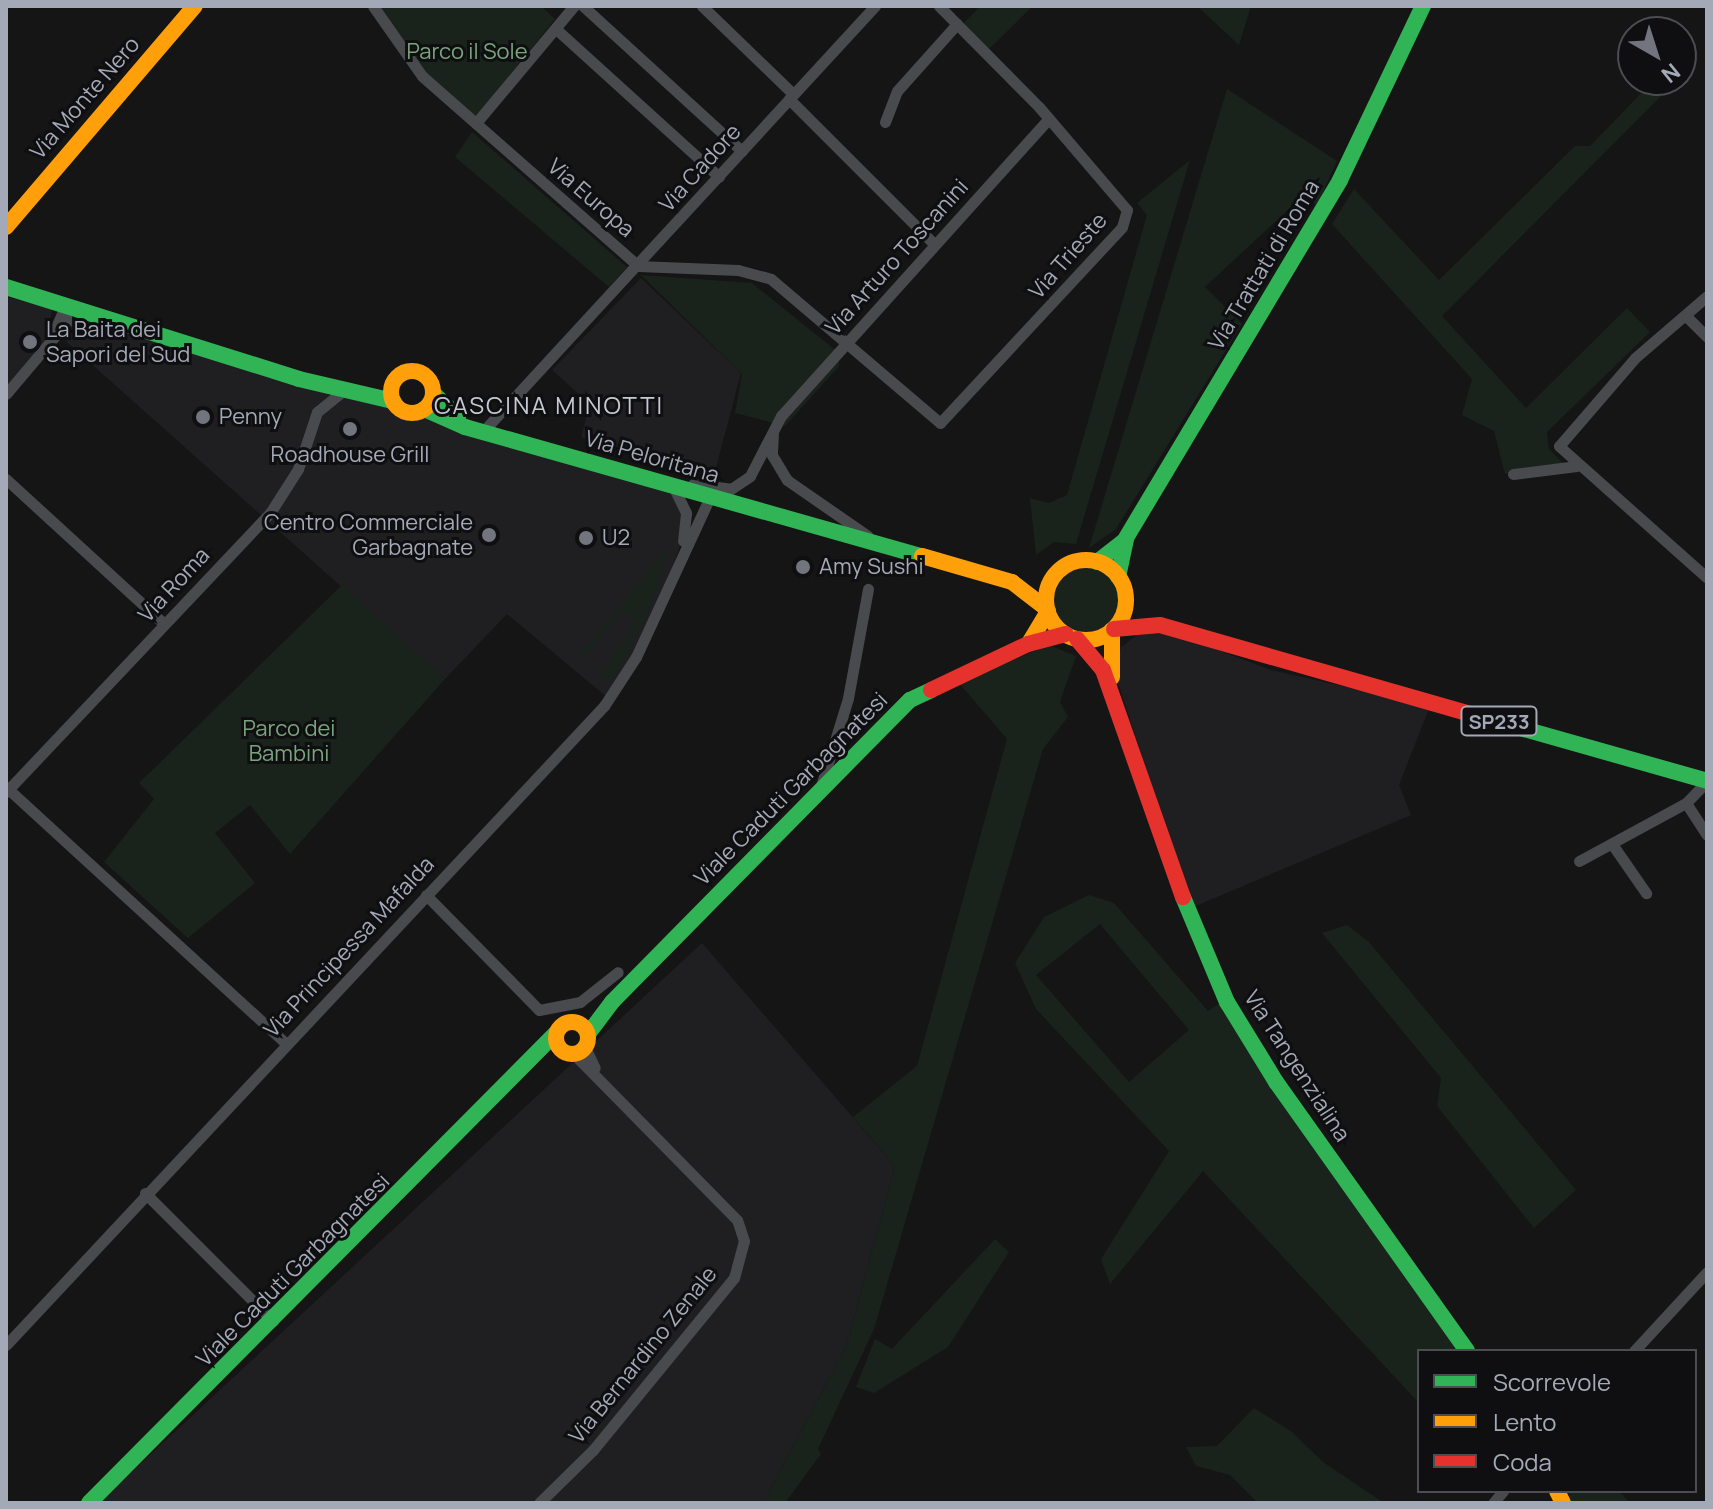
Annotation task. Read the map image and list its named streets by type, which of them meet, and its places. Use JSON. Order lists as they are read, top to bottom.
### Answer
{
  "streets": {
    "main road": [
      "Via Monte Nero",
      "Via Trattati di Roma",
      "Via Peloritana",
      "SP233",
      "Viale Caduti Garbagnatesi",
      "Via Tangenzialina"
    ],
    "street": [
      "Via Cadore",
      "Via Europa",
      "Via Trieste",
      "Via Arturo Toscanini",
      "Via Roma",
      "Via Principessa Mafalda",
      "Via Bernardino Zenale"
    ]
  },
  "crossings": [
    ["Via Cadore", "Via Europa"],
    ["Via Cadore", "Via Peloritana"],
    ["Via Europa", "Via Trieste"],
    ["Via Europa", "Via Arturo Toscanini"],
    ["Via Trieste", "Via Arturo Toscanini"],
    ["Via Arturo Toscanini", "Via Peloritana"],
    ["Via Arturo Toscanini", "Via Principessa Mafalda"],
    ["Via Trattati di Roma", "Via Peloritana"],
    ["Via Trattati di Roma", "Viale Caduti Garbagnatesi"],
    ["Via Trattati di Roma", "Via Tangenzialina"],
    ["Via Peloritana", "Viale Caduti Garbagnatesi"],
    ["Via Peloritana", "Via Principessa Mafalda"],
    ["Via Peloritana", "Via Tangenzialina"],
    ["Viale Caduti Garbagnatesi", "Via Tangenzialina"],
    ["Viale Caduti Garbagnatesi", "Via Bernardino Zenale"]
  ],
  "districts": ["CASCINA MINOTTI"],
  "parks": ["Parco il Sole", "Parco dei Bambini"],
  "places": [
    "La Baita dei Sapori del Sud",
    "Penny",
    "Roadhouse Grill",
    "Centro Commerciale Garbagnate",
    "U2",
    "Amy Sushi"
  ],
  "legend": ["Scorrevole", "Lento", "Coda"],
  "north": "bottom right"
}
